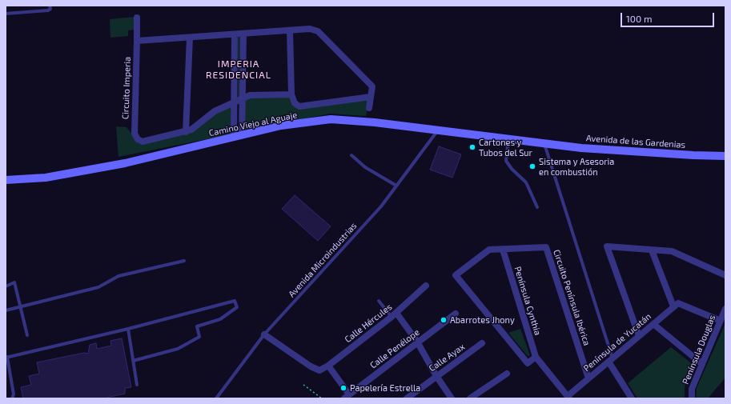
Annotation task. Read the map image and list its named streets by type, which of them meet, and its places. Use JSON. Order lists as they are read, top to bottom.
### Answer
{
  "streets": {
    "street": [
      "Circuito Imperia",
      "Camino Viejo al Aguaje",
      "Avenida de las Gardenias",
      "Circuito Península Ibérica",
      "Península Cynthia",
      "Calle Hércules",
      "Península de Yucatán",
      "Calle Penélope",
      "Península Douglas",
      "Calle Ayax"
    ],
    "lane": ["Avenida Microindustrias"]
  },
  "crossings": [
    ["Camino Viejo al Aguaje", "Avenida de las Gardenias"],
    ["Camino Viejo al Aguaje", "Avenida Microindustrias"],
    ["Avenida Microindustrias", "Calle Hércules"],
    ["Circuito Península Ibérica", "Península Cynthia"],
    ["Circuito Península Ibérica", "Península de Yucatán"]
  ],
  "districts": ["IMPERIA RESIDENCIAL"],
  "places": [
    "Cartones y Tubos del Sur",
    "Sistema y Asesoria en combustión",
    "Abarrotes Jhony",
    "Papelería Estrella"
  ],
  "scale_bar": "100 m"
}
